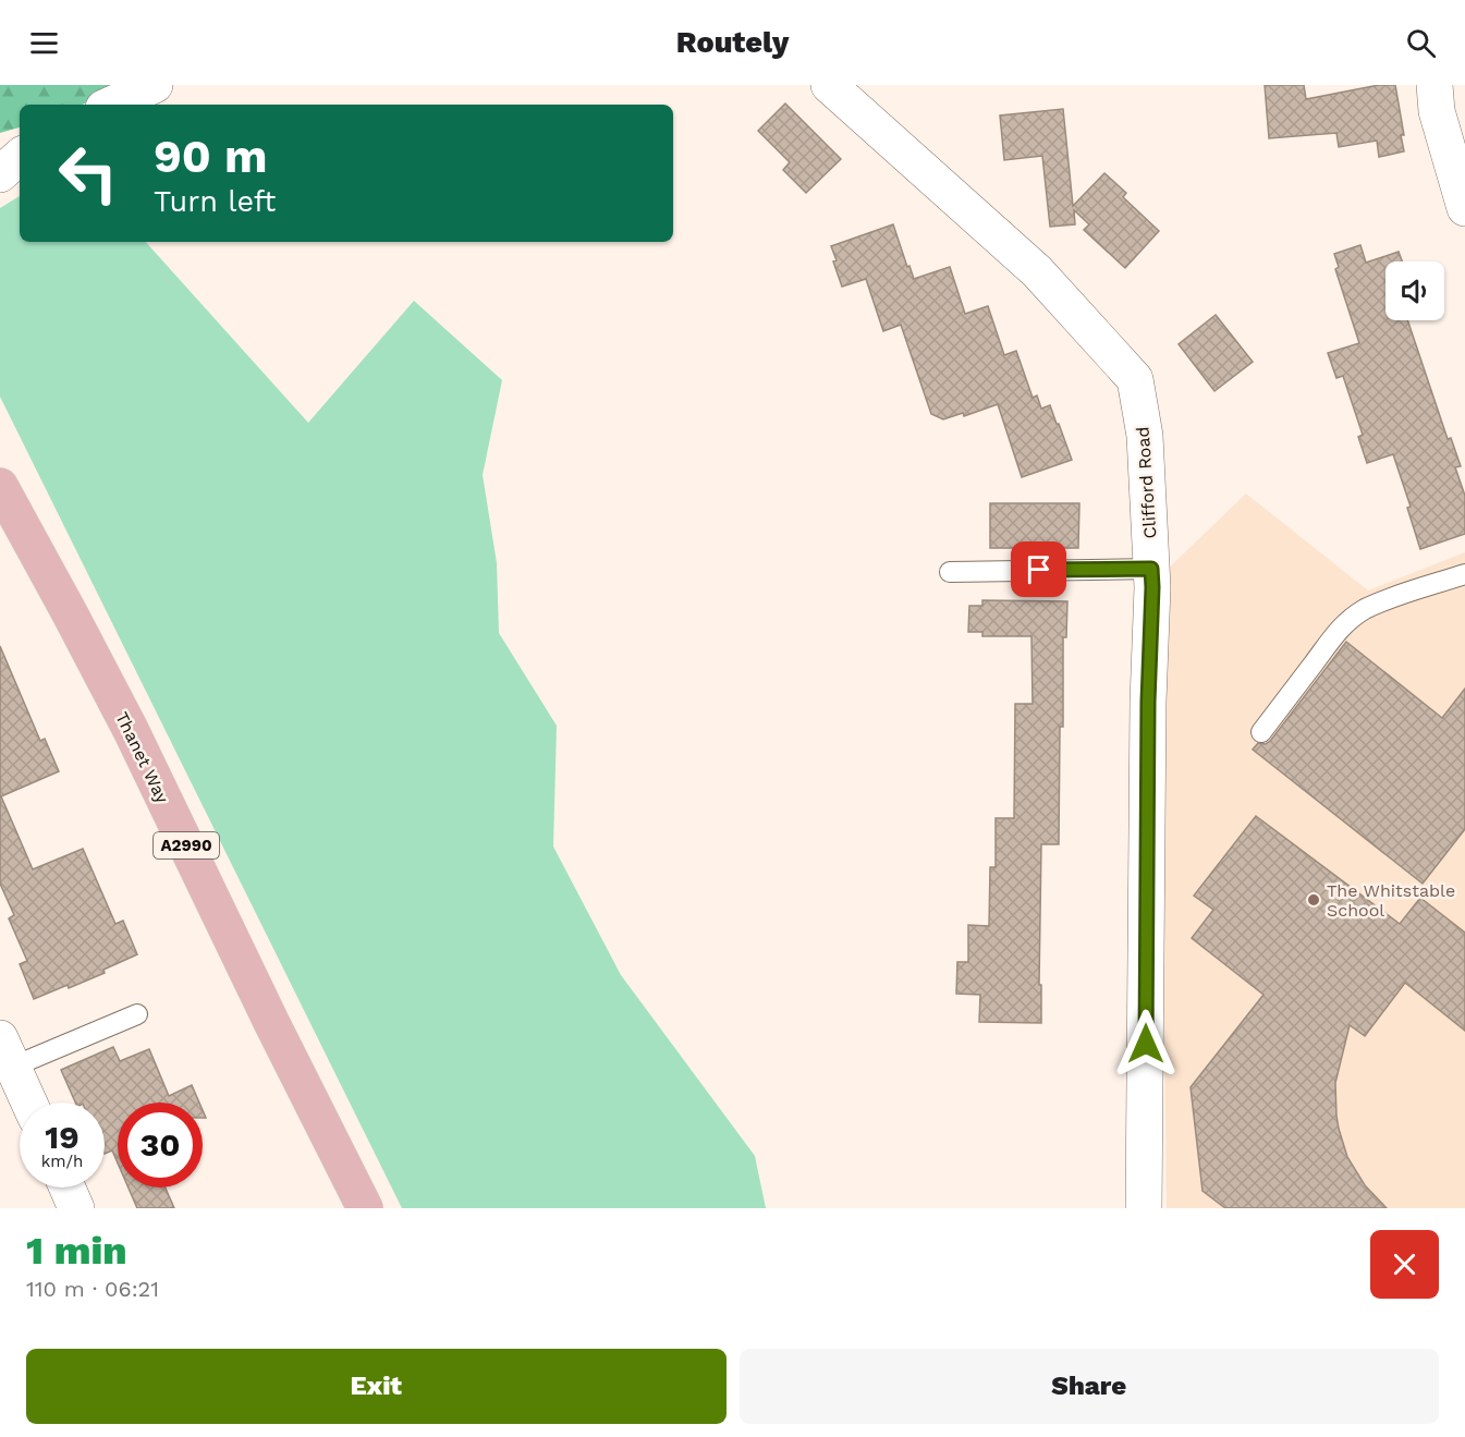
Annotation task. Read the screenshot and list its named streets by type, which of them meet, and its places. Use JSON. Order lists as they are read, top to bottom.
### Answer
{
  "streets": {
    "main road": ["Thanet Way", "A2990"],
    "street": ["Clifford Road"]
  },
  "places": ["The Whitstable School"],
  "page": {
    "header": "Routely",
    "turn": ["90 m", "Turn left"],
    "speed": "19 km/h",
    "limit": "30",
    "heading": ["1 min", "110 m · 06:21"],
    "buttons": ["Exit", "Share"]
  }
}
